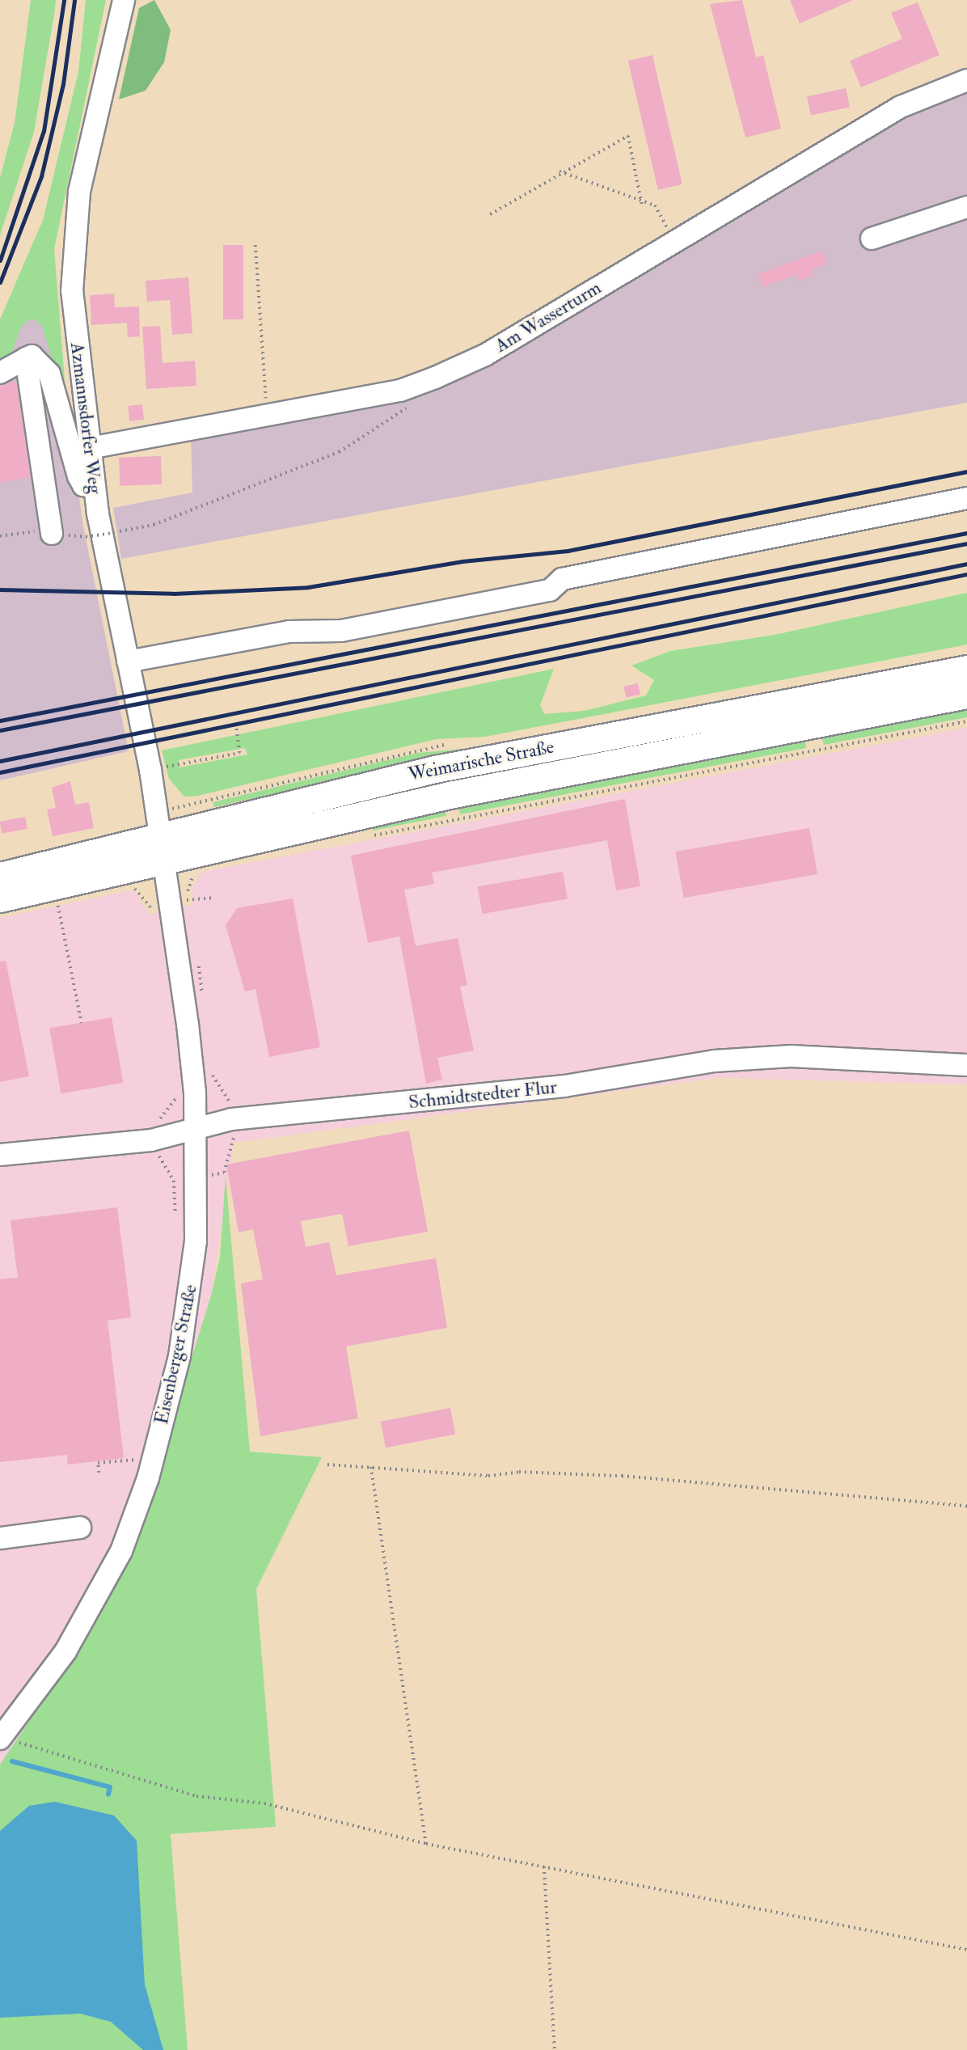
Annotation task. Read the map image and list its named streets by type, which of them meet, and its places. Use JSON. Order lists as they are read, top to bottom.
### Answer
{
  "streets": {
    "main road": ["Weimarische Straße"],
    "street": [
      "Am Wasserturm",
      "Azmannsdorfer Weg",
      "Schmidtstedter Flur",
      "Eisenberger Straße"
    ]
  },
  "crossings": [
    ["Am Wasserturm", "Azmannsdorfer Weg"],
    ["Azmannsdorfer Weg", "Weimarische Straße"],
    ["Azmannsdorfer Weg", "Eisenberger Straße"],
    ["Weimarische Straße", "Eisenberger Straße"],
    ["Schmidtstedter Flur", "Eisenberger Straße"]
  ]
}
